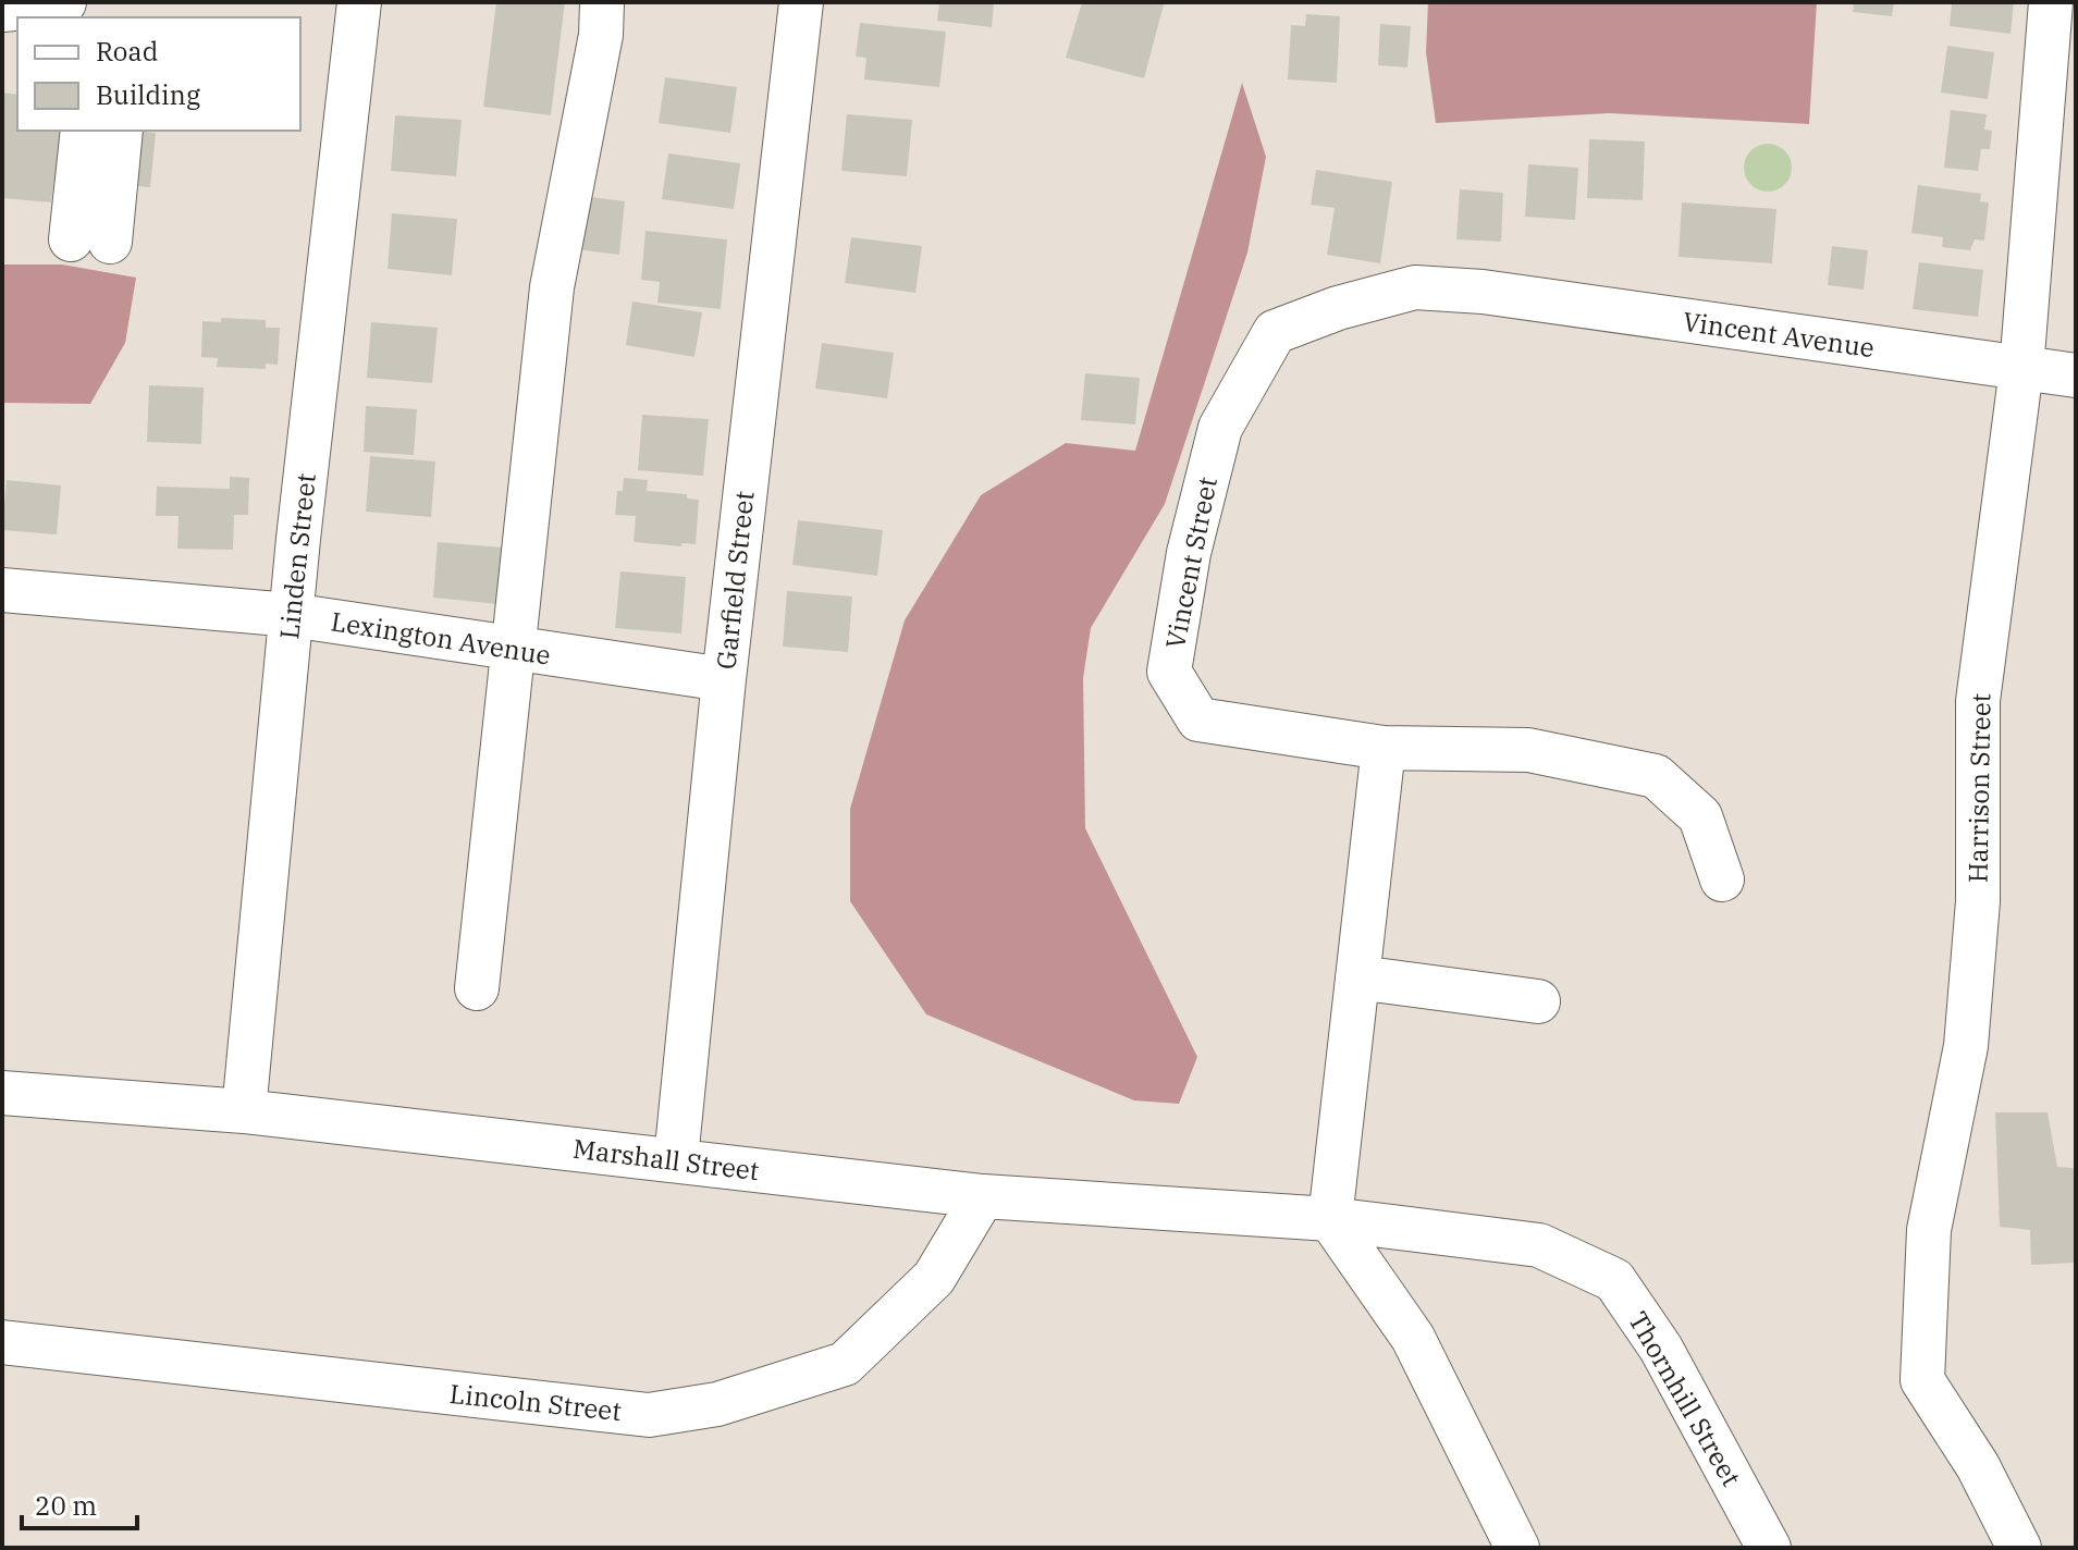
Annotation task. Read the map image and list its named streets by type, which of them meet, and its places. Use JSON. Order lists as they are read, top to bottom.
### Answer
{
  "streets": {
    "street": [
      "Vincent Avenue",
      "Linden Street",
      "Vincent Street",
      "Garfield Street",
      "Lexington Avenue",
      "Harrison Street",
      "Marshall Street",
      "Thornhill Street",
      "Lincoln Street"
    ]
  },
  "crossings": [
    ["Vincent Avenue", "Vincent Street"],
    ["Vincent Avenue", "Harrison Street"],
    ["Linden Street", "Lexington Avenue"],
    ["Linden Street", "Marshall Street"],
    ["Garfield Street", "Lexington Avenue"],
    ["Garfield Street", "Marshall Street"],
    ["Marshall Street", "Thornhill Street"],
    ["Marshall Street", "Lincoln Street"]
  ],
  "legend": ["Road", "Building"],
  "scale_bar": "20 m"
}
